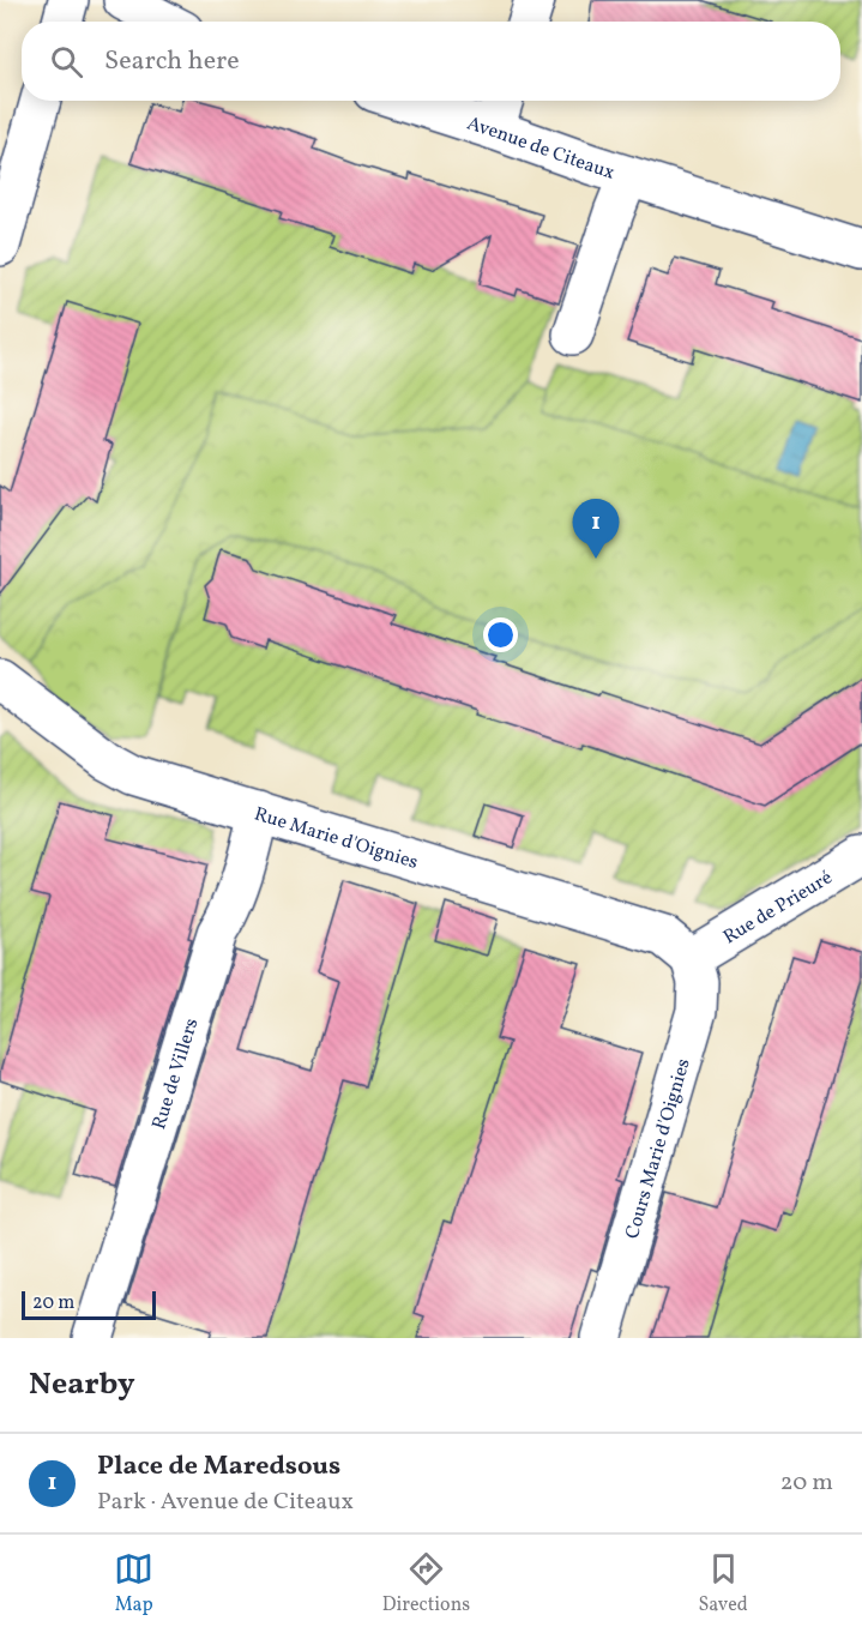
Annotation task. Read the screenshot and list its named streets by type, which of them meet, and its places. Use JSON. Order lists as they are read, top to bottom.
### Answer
{
  "streets": {
    "street": [
      "Avenue de Citeaux",
      "Rue Marie d'Oignies",
      "Rue de Prieuré",
      "Rue de Villers",
      "Cours Marie d'Oignies"
    ]
  },
  "crossings": [
    ["Rue Marie d'Oignies", "Rue de Prieuré"],
    ["Rue Marie d'Oignies", "Rue de Villers"],
    ["Rue Marie d'Oignies", "Cours Marie d'Oignies"],
    ["Rue de Prieuré", "Cours Marie d'Oignies"]
  ],
  "scale_bar": "20 m",
  "page": {
    "search": "Search here",
    "pins": "1",
    "scale": "20 m",
    "heading": "Nearby",
    "list": [
      {
        "mark": "1",
        "name": "Place de Maredsous",
        "note": "Park · Avenue de Citeaux",
        "value": "20 m"
      }
    ],
    "nav": ["Map", "Directions", "Saved"]
  }
}
